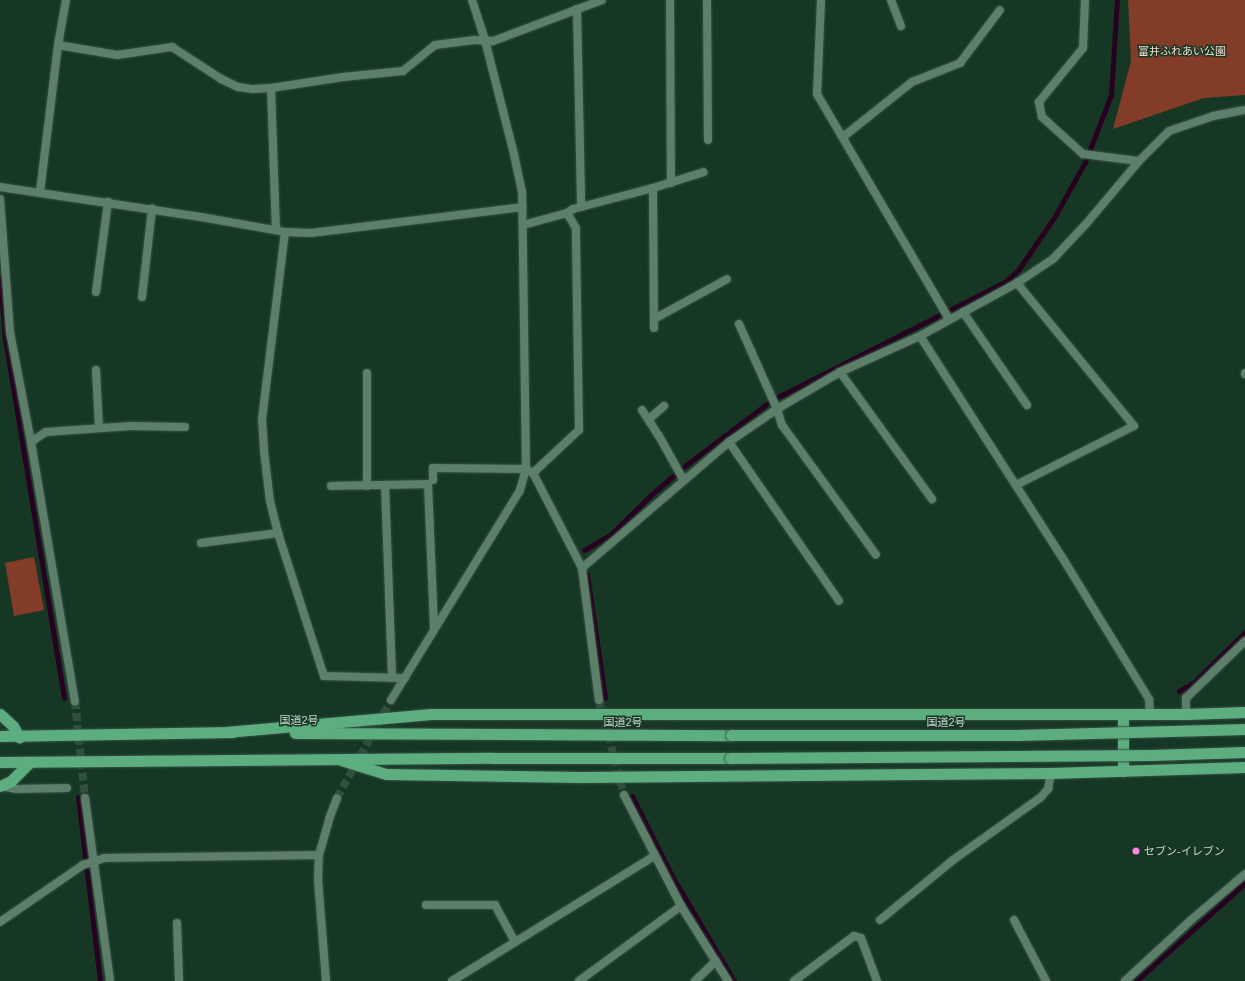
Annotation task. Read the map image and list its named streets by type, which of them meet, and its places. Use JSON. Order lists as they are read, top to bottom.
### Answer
{
  "streets": {
    "highway": ["国道2号"]
  },
  "parks": ["富井ふれあい公園"],
  "places": ["セブン-イレブン"]
}
